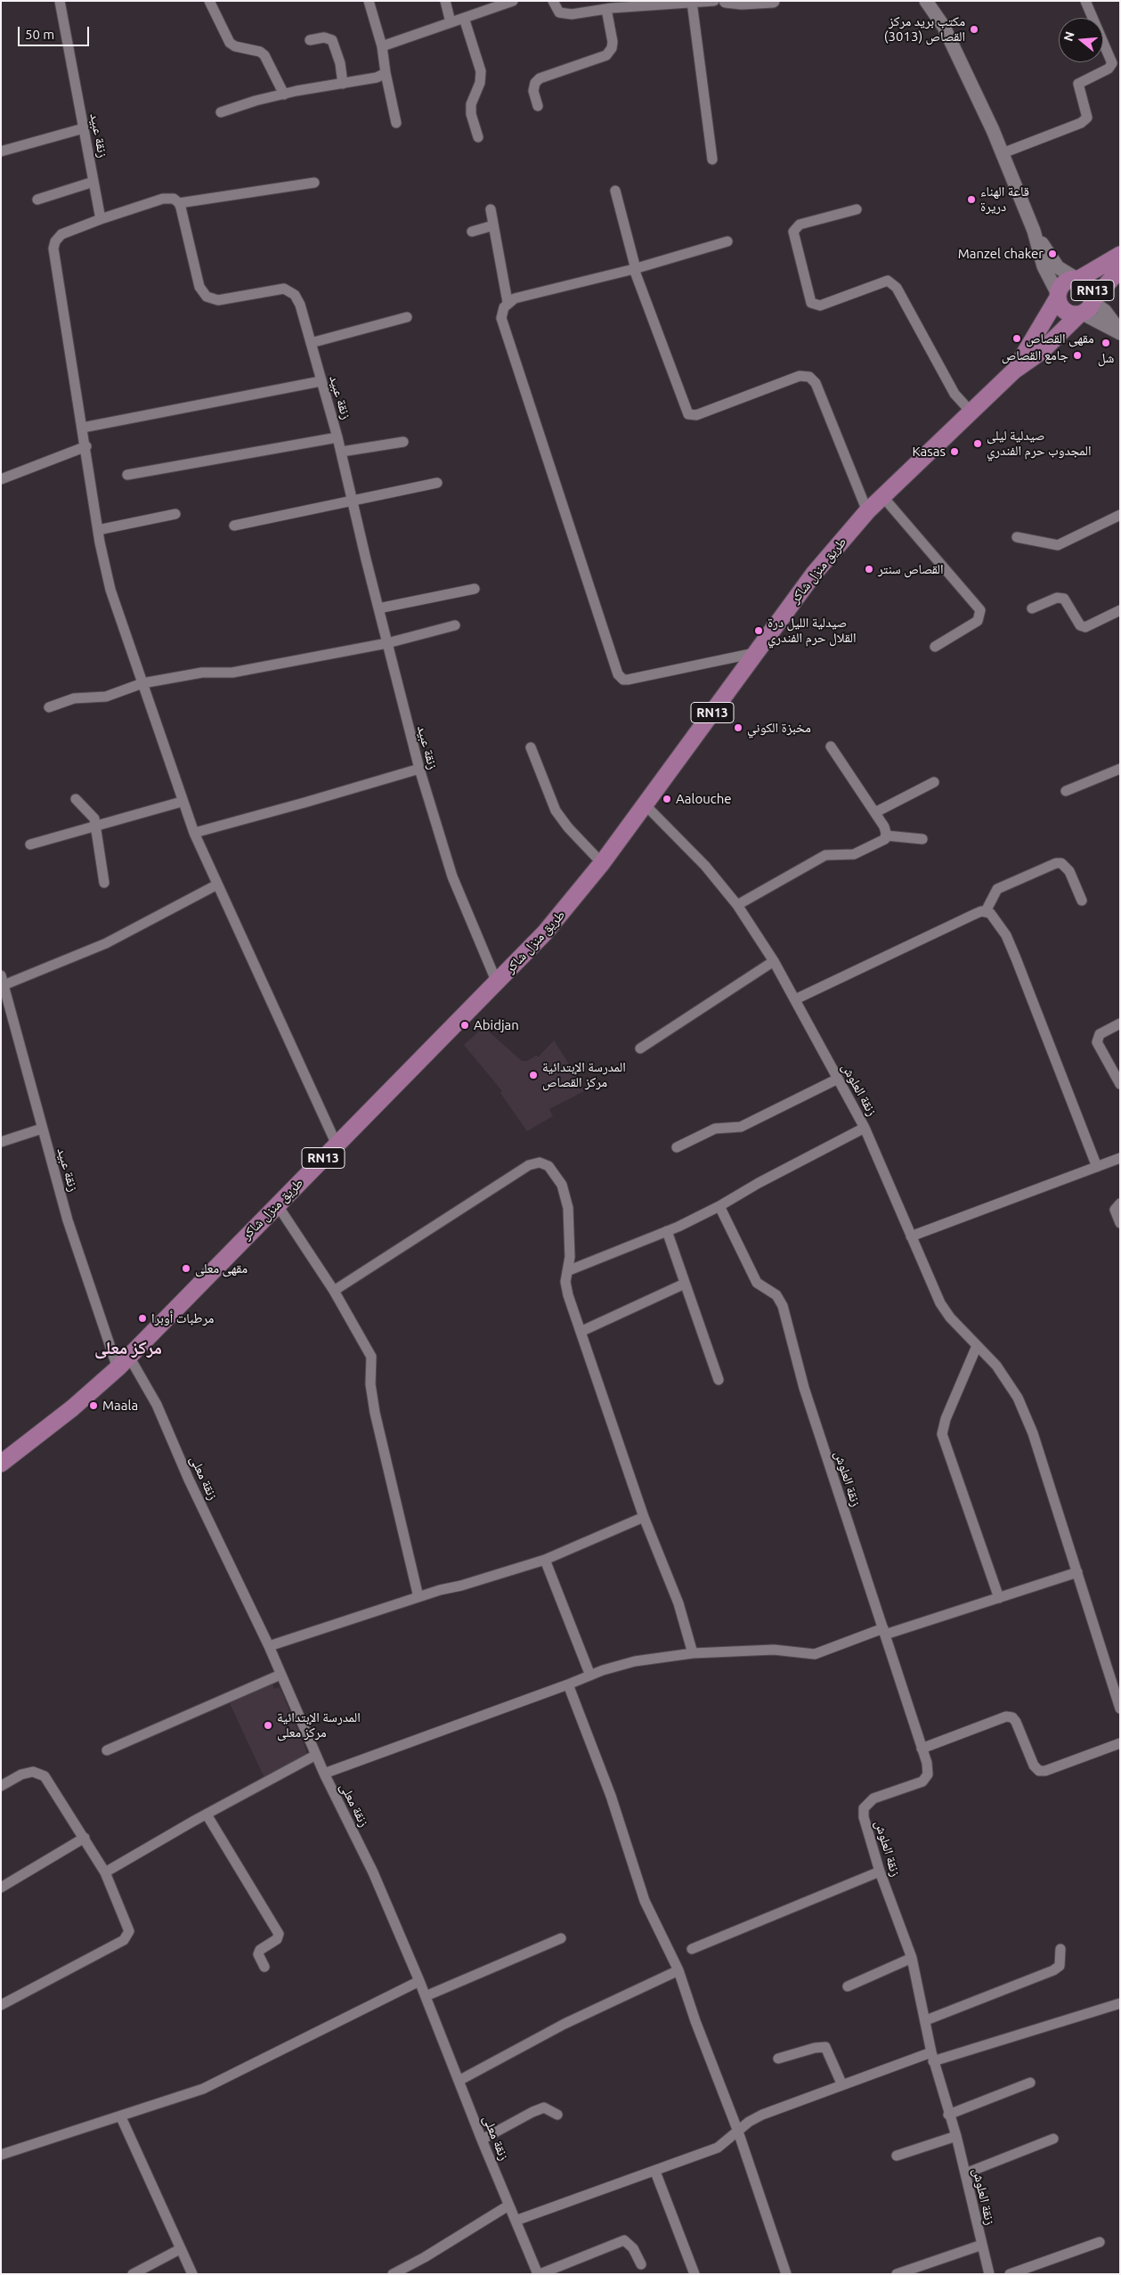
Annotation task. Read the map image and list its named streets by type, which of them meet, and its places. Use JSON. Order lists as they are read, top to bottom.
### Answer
{
  "streets": {
    "main road": ["RN13", "طريق منزل شاكر"],
    "street": ["زنقة عبيد", "زنقة العلوش", "زنقة معلى"]
  },
  "crossings": [
    ["زنقة عبيد", "طريق منزل شاكر"],
    ["زنقة عبيد", "زنقة معلى"],
    ["RN13", "طريق منزل شاكر"],
    ["طريق منزل شاكر", "زنقة العلوش"],
    ["طريق منزل شاكر", "زنقة معلى"]
  ],
  "districts": ["مركز معلى"],
  "places": [
    "مكتب بريد مركز القصاص (3013)",
    "قاعة الهناء دريرة",
    "Manzel chaker",
    "مقهى القصاص",
    "شل",
    "جامع القصاص",
    "صيدلية ليلى المجدوب حرم الفندري",
    "Kasas",
    "القصاص سنتر",
    "صيدلية الليل درة القلال حرم الفندري",
    "مخبزة الكوني",
    "Aalouche",
    "Abidjan",
    "المدرسة الإبتدائية مركز القصاص",
    "مقهى معلى",
    "مرطبات أوبرا",
    "Maala",
    "المدرسة الإبتدائية مركز معلى"
  ],
  "scale_bar": "50 m",
  "north": "left"
}
